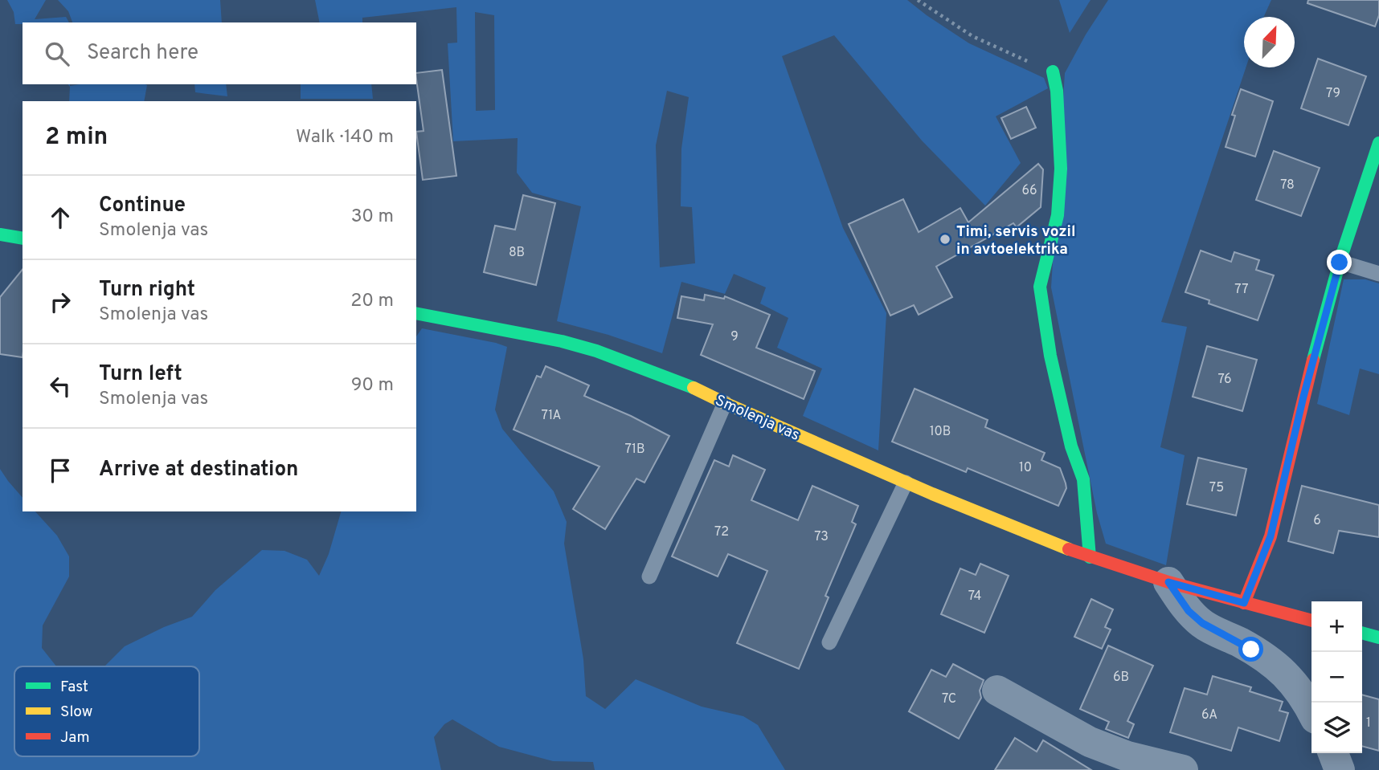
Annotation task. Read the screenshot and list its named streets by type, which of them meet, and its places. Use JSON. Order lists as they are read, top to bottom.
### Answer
{
  "streets": {
    "main road": ["Smolenja vas"]
  },
  "places": ["Timi, servis vozil in avtoelektrika"],
  "house_numbers": [
    "79",
    "78",
    "66",
    "8B",
    "77",
    "9",
    "76",
    "71A",
    "10B",
    "71B",
    "10",
    "75",
    "6",
    "72",
    "73",
    "74",
    "6B",
    "7C",
    "6A",
    "1"
  ],
  "legend": ["Fast", "Slow", "Jam"],
  "north": "top right",
  "page": {
    "search": "Search here",
    "heading": ["2 min", "Walk · 140 m"],
    "list": [
      ["Continue", "Smolenja vas", "30 m"],
      ["Turn right", "Smolenja vas", "20 m"],
      ["Turn left", "Smolenja vas", "90 m"],
      "Arrive at destination"
    ],
    "map_buttons": ["+", "−"]
  }
}
